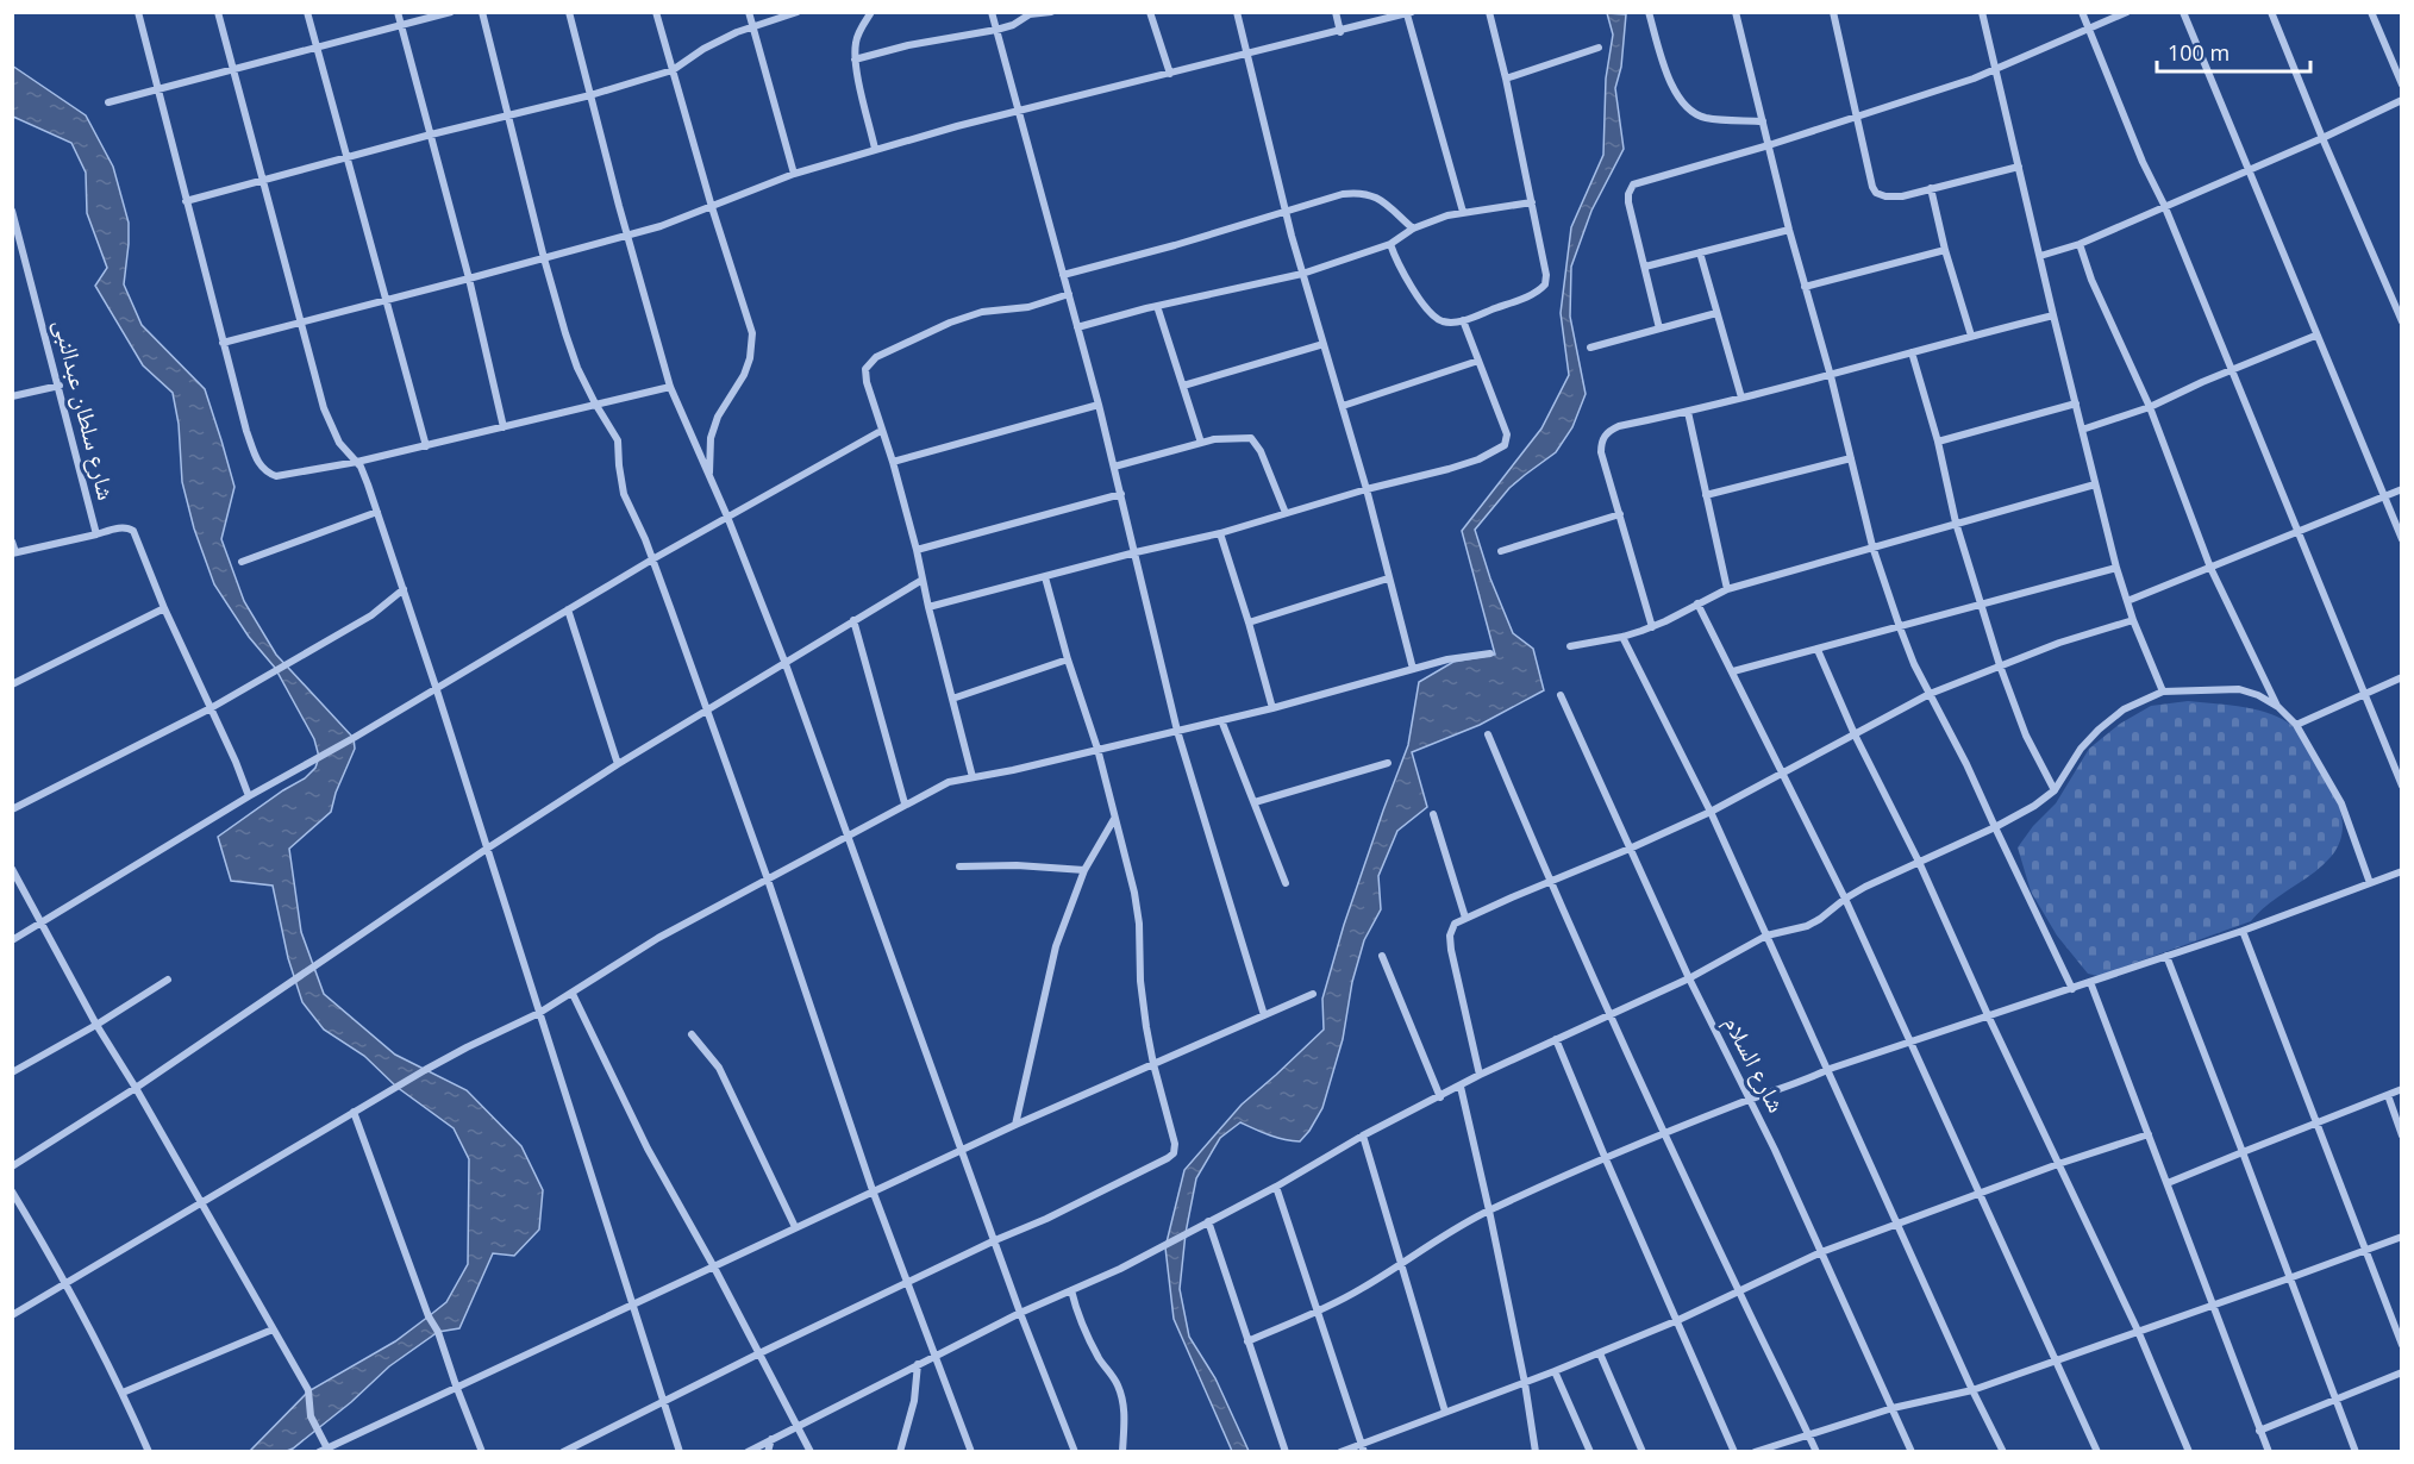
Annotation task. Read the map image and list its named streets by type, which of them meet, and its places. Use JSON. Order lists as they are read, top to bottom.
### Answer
{
  "streets": {
    "street": ["شارع سلطان عبدالنبى", "شارع السلام"]
  },
  "scale_bar": "100 m"
}
